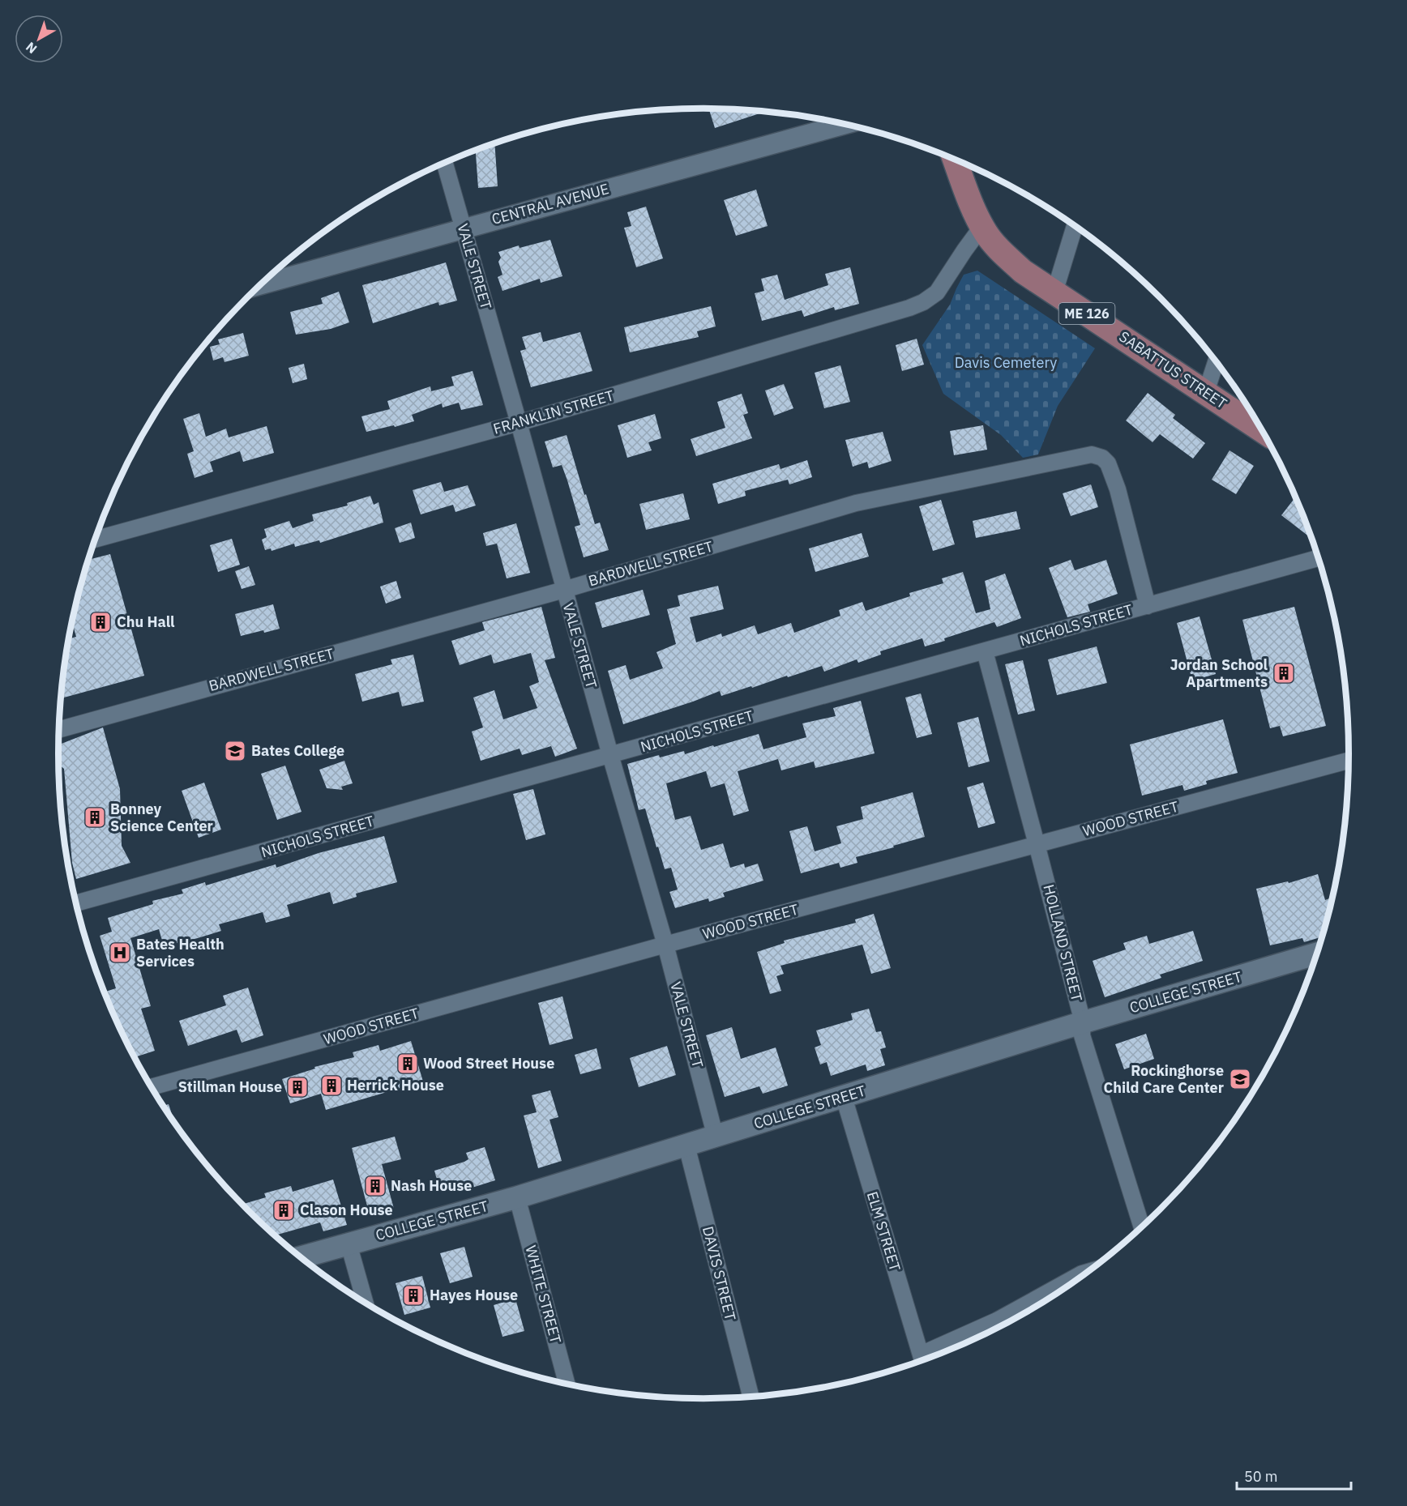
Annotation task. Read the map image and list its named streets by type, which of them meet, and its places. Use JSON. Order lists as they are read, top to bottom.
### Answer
{
  "streets": {
    "main road": ["ME 126", "SABATTUS STREET", "COLLEGE STREET"],
    "street": [
      "CENTRAL AVENUE",
      "VALE STREET",
      "FRANKLIN STREET",
      "BARDWELL STREET",
      "NICHOLS STREET",
      "WOOD STREET",
      "HOLLAND STREET",
      "ELM STREET",
      "DAVIS STREET",
      "WHITE STREET"
    ]
  },
  "crossings": [
    ["CENTRAL AVENUE", "VALE STREET"],
    ["VALE STREET", "FRANKLIN STREET"],
    ["VALE STREET", "BARDWELL STREET"],
    ["VALE STREET", "NICHOLS STREET"],
    ["VALE STREET", "WOOD STREET"],
    ["VALE STREET", "COLLEGE STREET"],
    ["SABATTUS STREET", "FRANKLIN STREET"],
    ["BARDWELL STREET", "NICHOLS STREET"],
    ["NICHOLS STREET", "HOLLAND STREET"],
    ["WOOD STREET", "HOLLAND STREET"],
    ["HOLLAND STREET", "COLLEGE STREET"],
    ["COLLEGE STREET", "ELM STREET"],
    ["COLLEGE STREET", "DAVIS STREET"],
    ["COLLEGE STREET", "WHITE STREET"]
  ],
  "parks": ["Davis Cemetery"],
  "places": {
    "building": [
      "Chu Hall",
      "Jordan School Apartments",
      "Bonney Science Center",
      "Wood Street House",
      "Herrick House",
      "Stillman House",
      "Nash House",
      "Clason House",
      "Hayes House"
    ],
    "school or university": ["Bates College", "Rockinghorse Child Care Center"],
    "hospital": ["Bates Health Services"]
  },
  "scale_bar": "50 m",
  "north": "bottom left"
}
